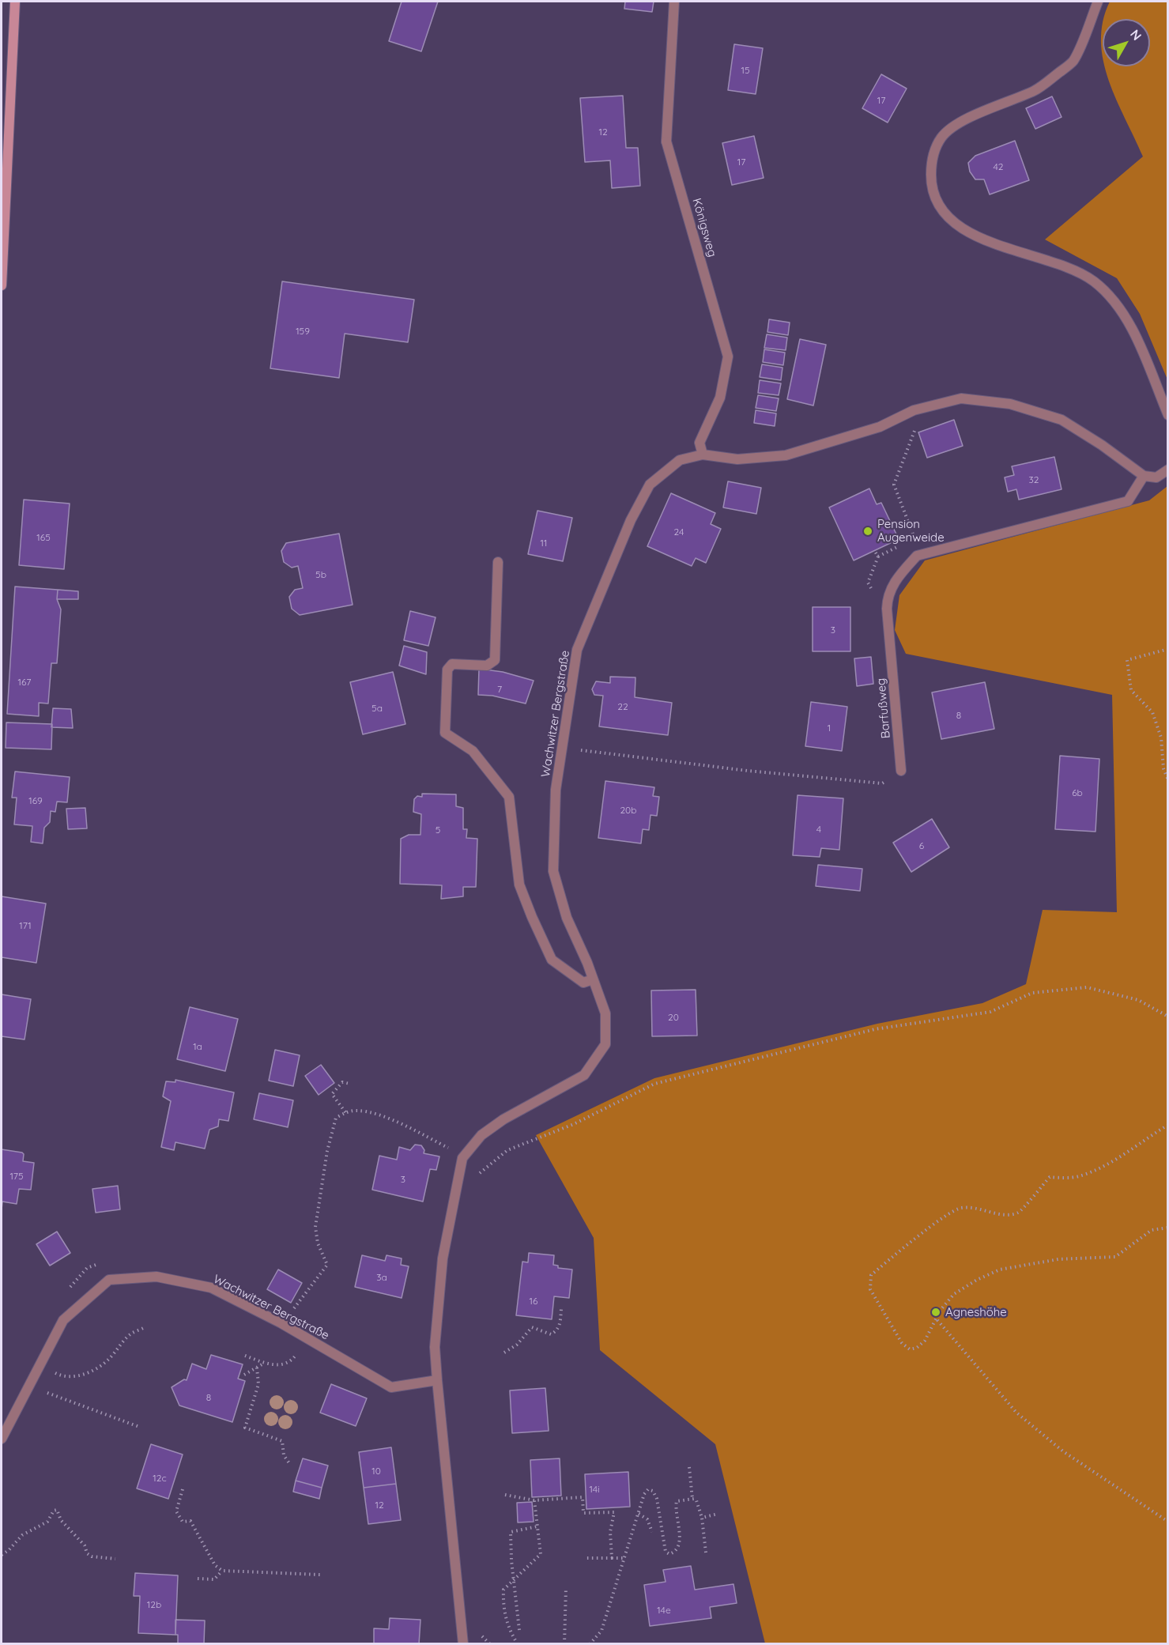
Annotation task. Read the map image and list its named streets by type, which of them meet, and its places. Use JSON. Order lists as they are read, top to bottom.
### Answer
{
  "streets": {
    "street": ["Königsweg", "Barfußweg", "Wachwitzer Bergstraße"]
  },
  "crossings": [
    ["Königsweg", "Wachwitzer Bergstraße"],
    ["Barfußweg", "Wachwitzer Bergstraße"]
  ],
  "places": ["Pension Augenweide", "Agneshöhe"],
  "house_numbers": [
    "15",
    "17",
    "12",
    "17",
    "42",
    "159",
    "32",
    "24",
    "165",
    "11",
    "5b",
    "3",
    "167",
    "7",
    "22",
    "5a",
    "8",
    "1",
    "6b",
    "169",
    "20b",
    "4",
    "5",
    "6",
    "171",
    "20",
    "1a",
    "175",
    "3",
    "3a",
    "16",
    "8",
    "10",
    "12c",
    "14i",
    "12",
    "12b",
    "14e"
  ],
  "north": "top right"
}
